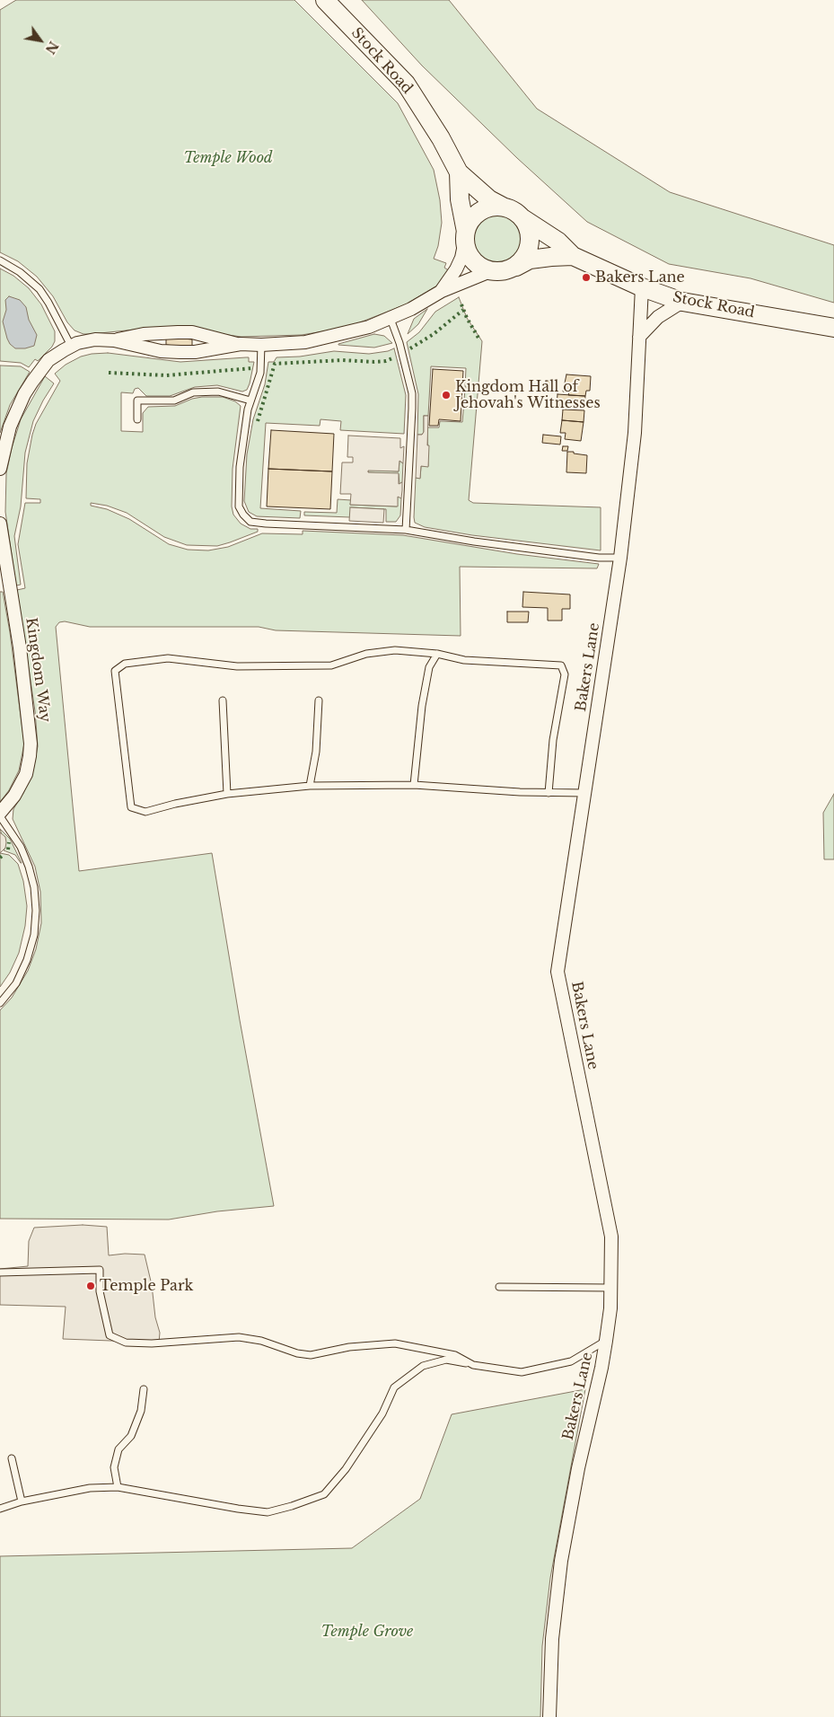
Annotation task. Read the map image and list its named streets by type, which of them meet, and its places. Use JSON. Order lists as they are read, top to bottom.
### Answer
{
  "streets": {
    "main road": ["Stock Road"],
    "street": ["Bakers Lane", "Kingdom Way"]
  },
  "crossings": [
    ["Stock Road", "Bakers Lane"]
  ],
  "parks": ["Temple Wood", "Temple Grove"],
  "places": ["Bakers Lane", "Kingdom Hall of Jehovah's Witnesses", "Temple Park"],
  "north": "bottom right"
}
